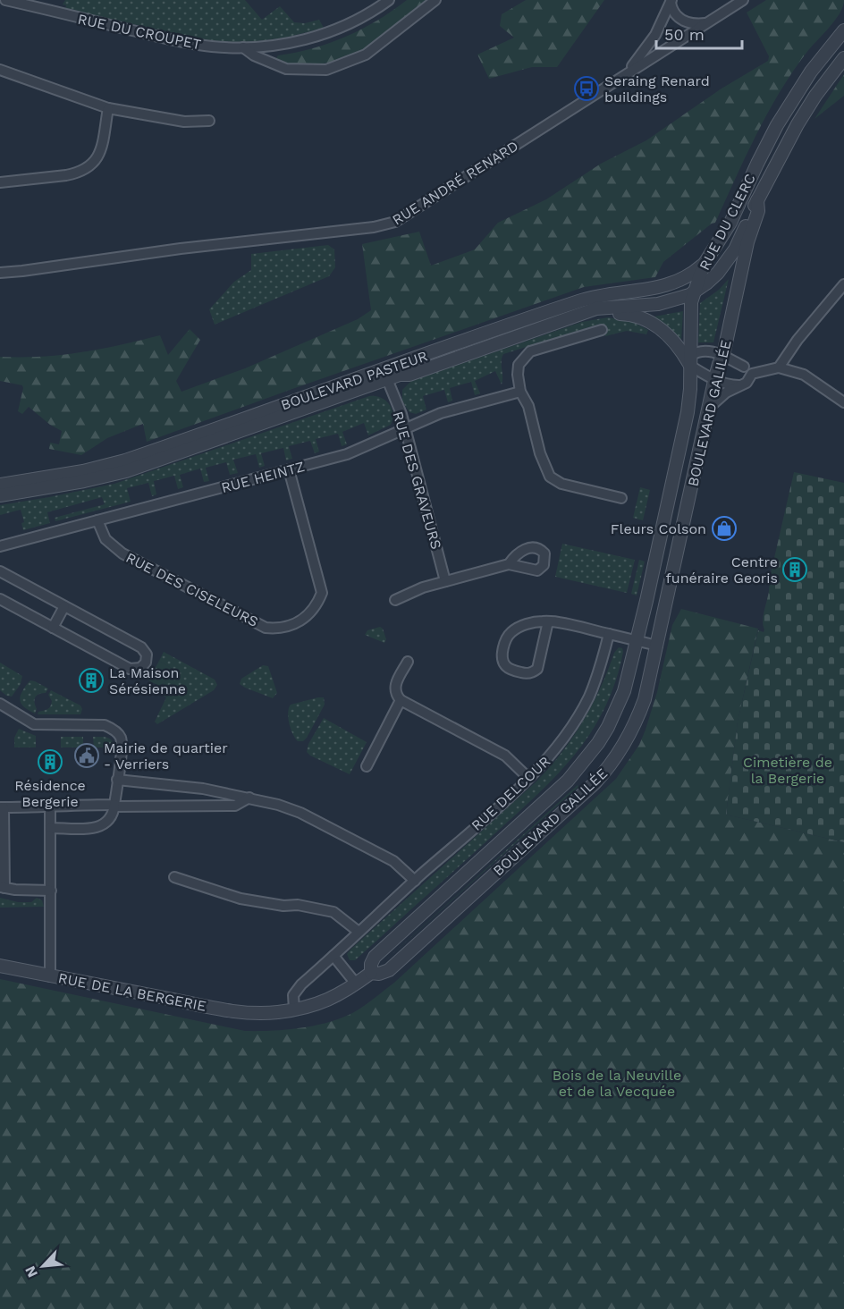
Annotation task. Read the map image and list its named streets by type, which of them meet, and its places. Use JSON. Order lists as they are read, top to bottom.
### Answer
{
  "streets": {
    "street": [
      "RUE DU CROUPET",
      "RUE ANDRÉ RENARD",
      "RUE DU CLERC",
      "BOULEVARD PASTEUR",
      "BOULEVARD GALILÉE",
      "RUE HEINTZ",
      "RUE DES GRAVEURS",
      "RUE DES CISELEURS",
      "RUE DELCOUR",
      "RUE DE LA BERGERIE"
    ]
  },
  "crossings": [
    ["RUE DU CLERC", "BOULEVARD PASTEUR"],
    ["RUE DU CLERC", "BOULEVARD GALILÉE"],
    ["BOULEVARD PASTEUR", "BOULEVARD GALILÉE"],
    ["BOULEVARD PASTEUR", "RUE DES GRAVEURS"],
    ["BOULEVARD GALILÉE", "RUE DELCOUR"],
    ["BOULEVARD GALILÉE", "RUE DE LA BERGERIE"],
    ["RUE HEINTZ", "RUE DES GRAVEURS"],
    ["RUE HEINTZ", "RUE DES CISELEURS"]
  ],
  "parks": ["Cimetière de la Bergerie", "Bois de la Neuville et de la Vecquée"],
  "places": {
    "bus stop": ["Seraing Renard buildings"],
    "shop": ["Fleurs Colson"],
    "building": ["Centre funéraire Georis", "La Maison Sérésienne", "Résidence Bergerie"],
    "public building": ["Mairie de quartier - Verriers"]
  },
  "scale_bar": "50 m",
  "north": "bottom left"
}
